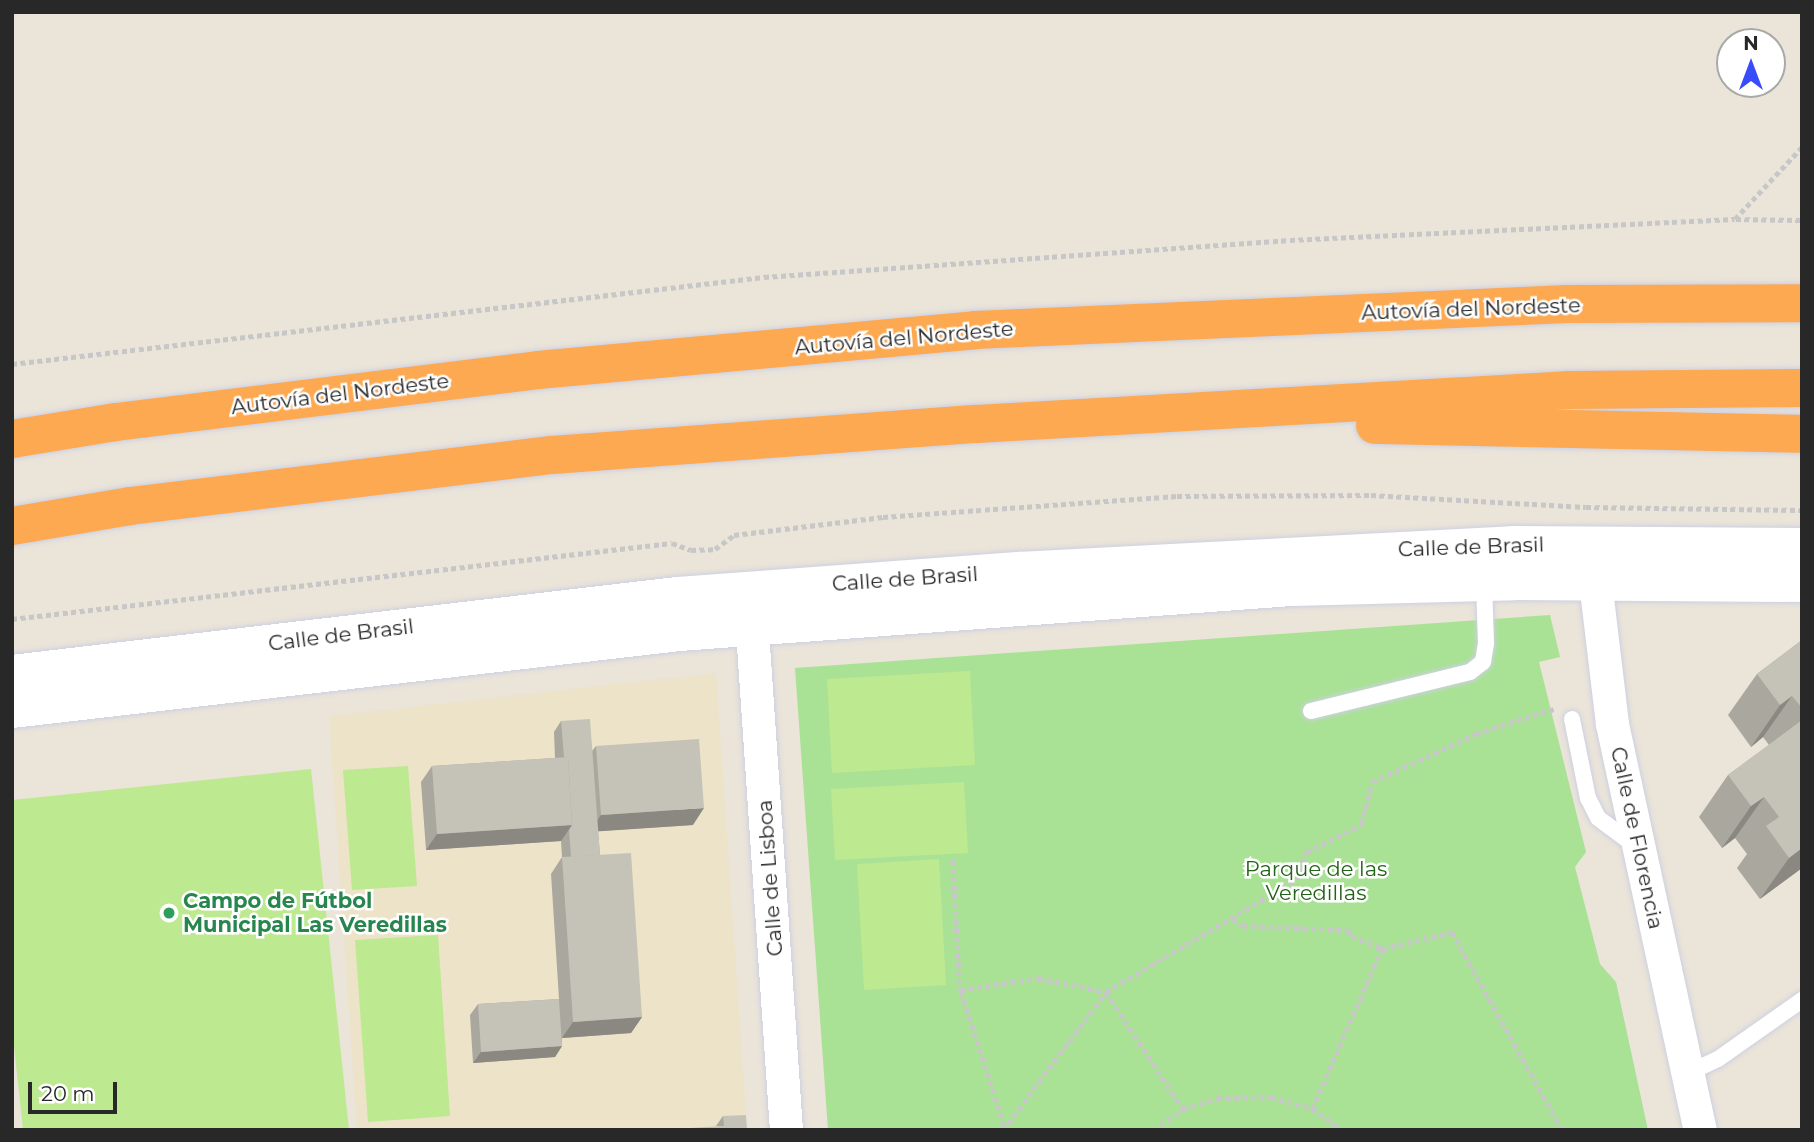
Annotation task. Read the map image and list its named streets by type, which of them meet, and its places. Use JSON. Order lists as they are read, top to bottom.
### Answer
{
  "streets": {
    "highway": ["Autovía del Nordeste"],
    "street": ["Calle de Brasil", "Calle de Florencia", "Calle de Lisboa"]
  },
  "crossings": [
    ["Calle de Brasil", "Calle de Florencia"],
    ["Calle de Brasil", "Calle de Lisboa"]
  ],
  "parks": ["Parque de las Veredillas"],
  "places": ["Campo de Fútbol Municipal Las Veredillas"],
  "scale_bar": "20 m",
  "north": "top"
}
